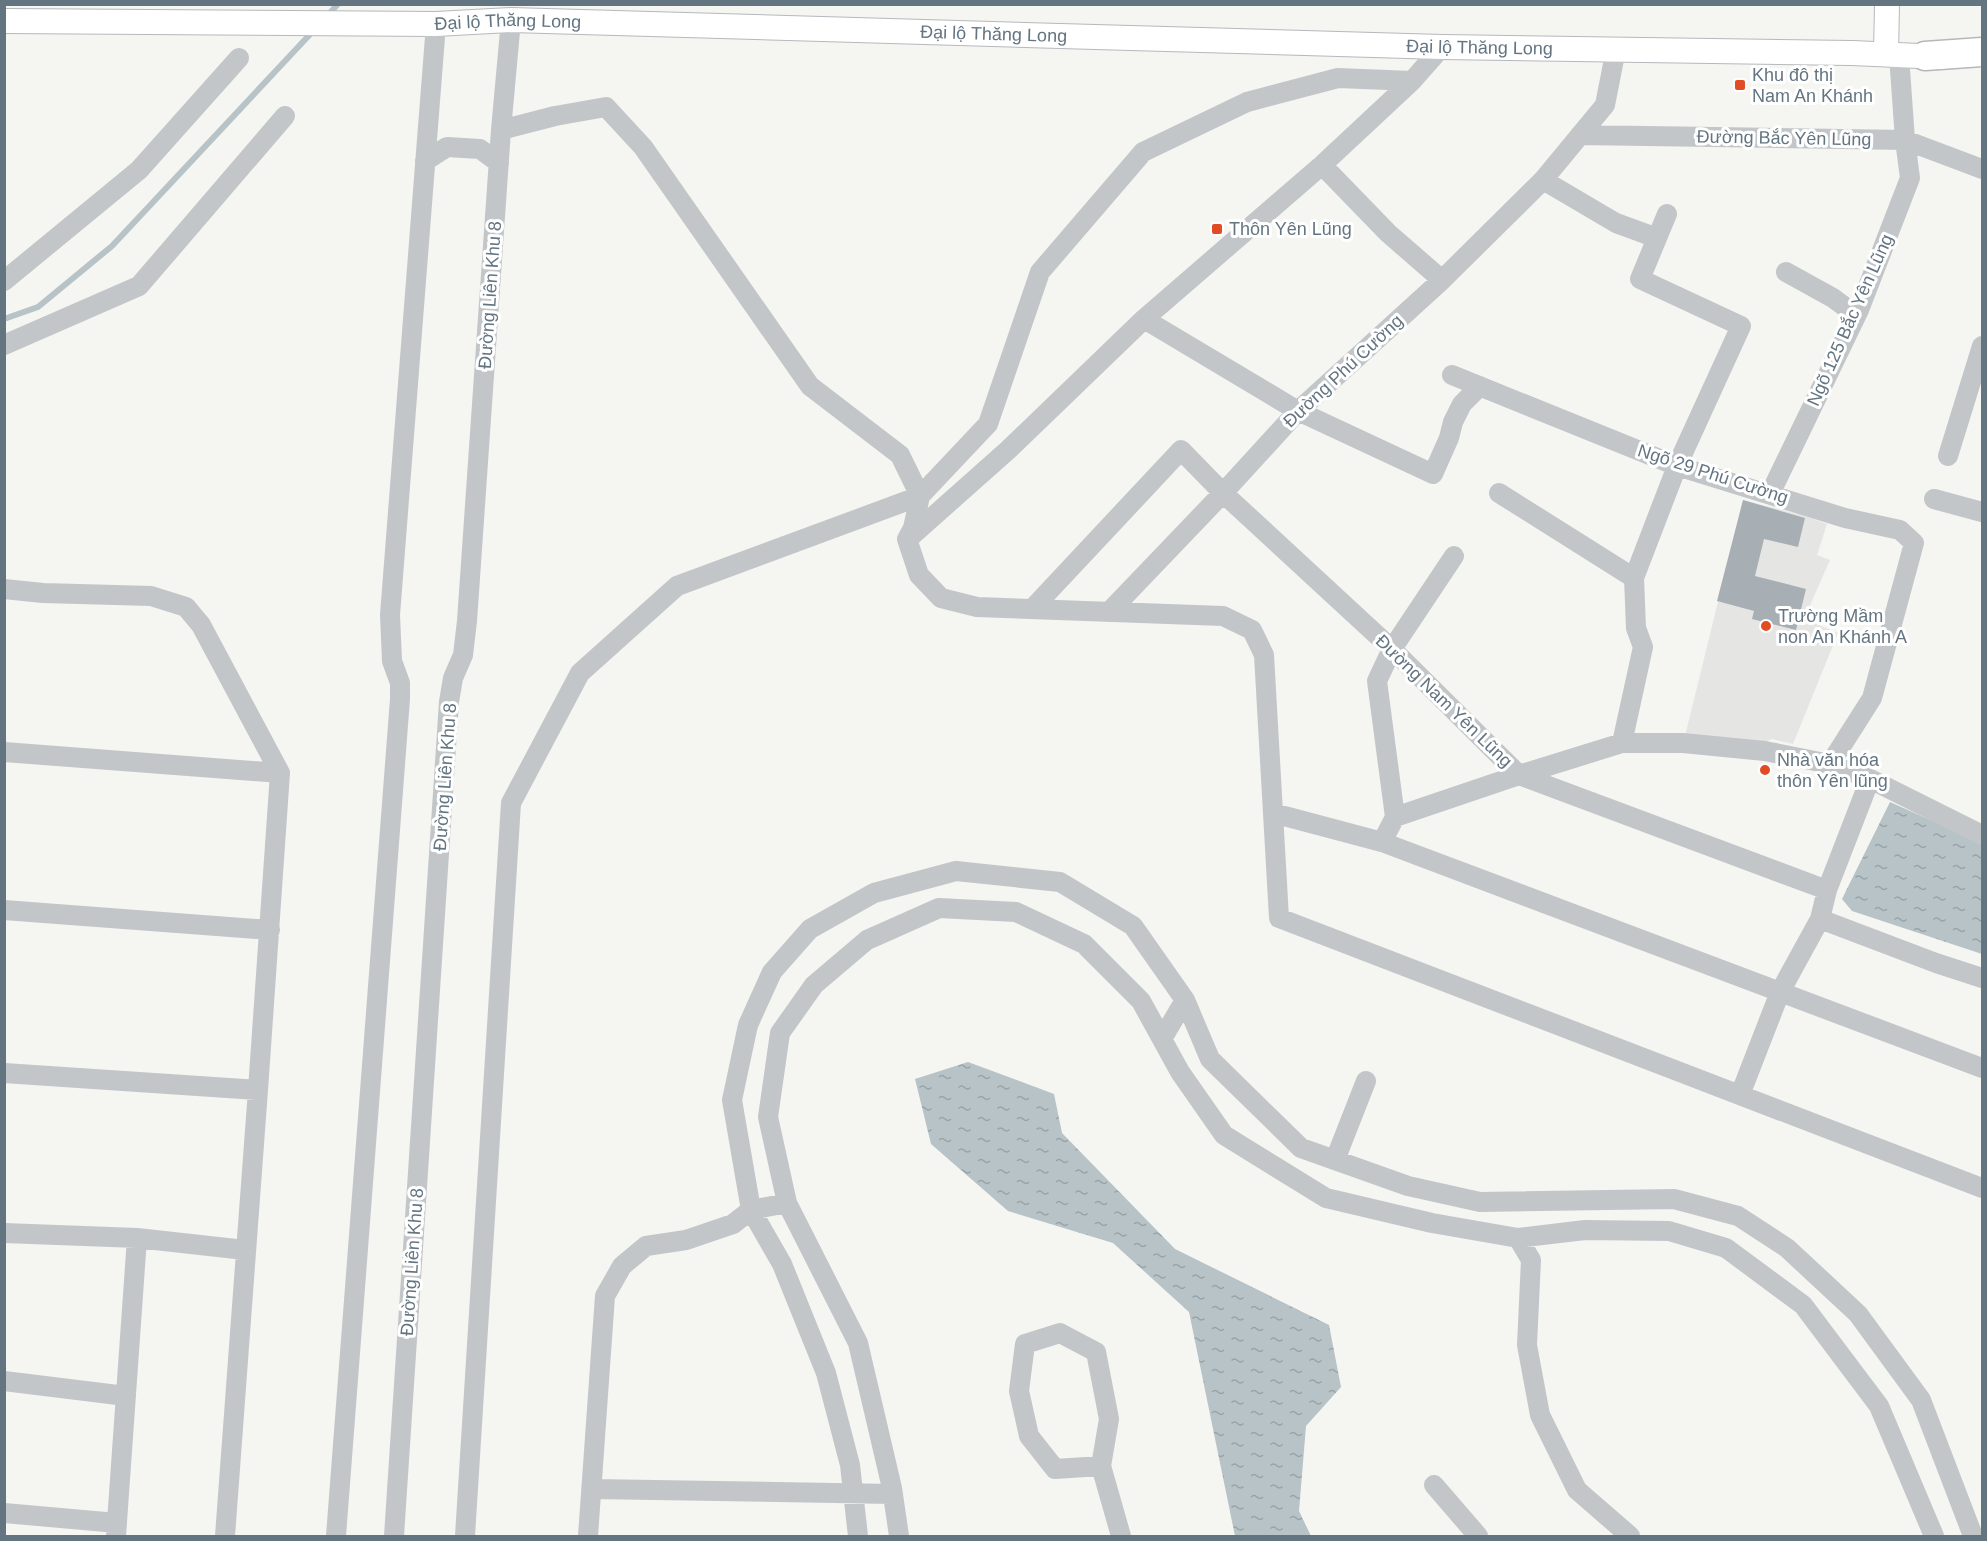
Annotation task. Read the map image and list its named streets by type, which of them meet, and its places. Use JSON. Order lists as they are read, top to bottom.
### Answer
{
  "streets": {
    "main road": ["Đại lộ Thăng Long"],
    "street": [
      "Đường Bắc Yên Lũng",
      "Đường Liên Khu 8",
      "Ngõ 125 Bắc Yên Lũng",
      "Đường Phú Cường",
      "Ngõ 29 Phú Cường",
      "Đường Nam Yên Lũng"
    ]
  },
  "crossings": [
    ["Đại lộ Thăng Long", "Đường Liên Khu 8"],
    ["Đại lộ Thăng Long", "Ngõ 125 Bắc Yên Lũng"],
    ["Đại lộ Thăng Long", "Đường Phú Cường"],
    ["Đường Bắc Yên Lũng", "Ngõ 125 Bắc Yên Lũng"],
    ["Đường Bắc Yên Lũng", "Đường Phú Cường"],
    ["Ngõ 125 Bắc Yên Lũng", "Ngõ 29 Phú Cường"],
    ["Đường Phú Cường", "Đường Nam Yên Lũng"],
    ["Ngõ 29 Phú Cường", "Đường Nam Yên Lũng"]
  ],
  "places": {
    "transit": ["Khu đô thị Nam An Khánh", "Thôn Yên Lũng"],
    "other": ["Trường Mầm non An Khánh A", "Nhà văn hóa thôn Yên lũng"]
  }
}
